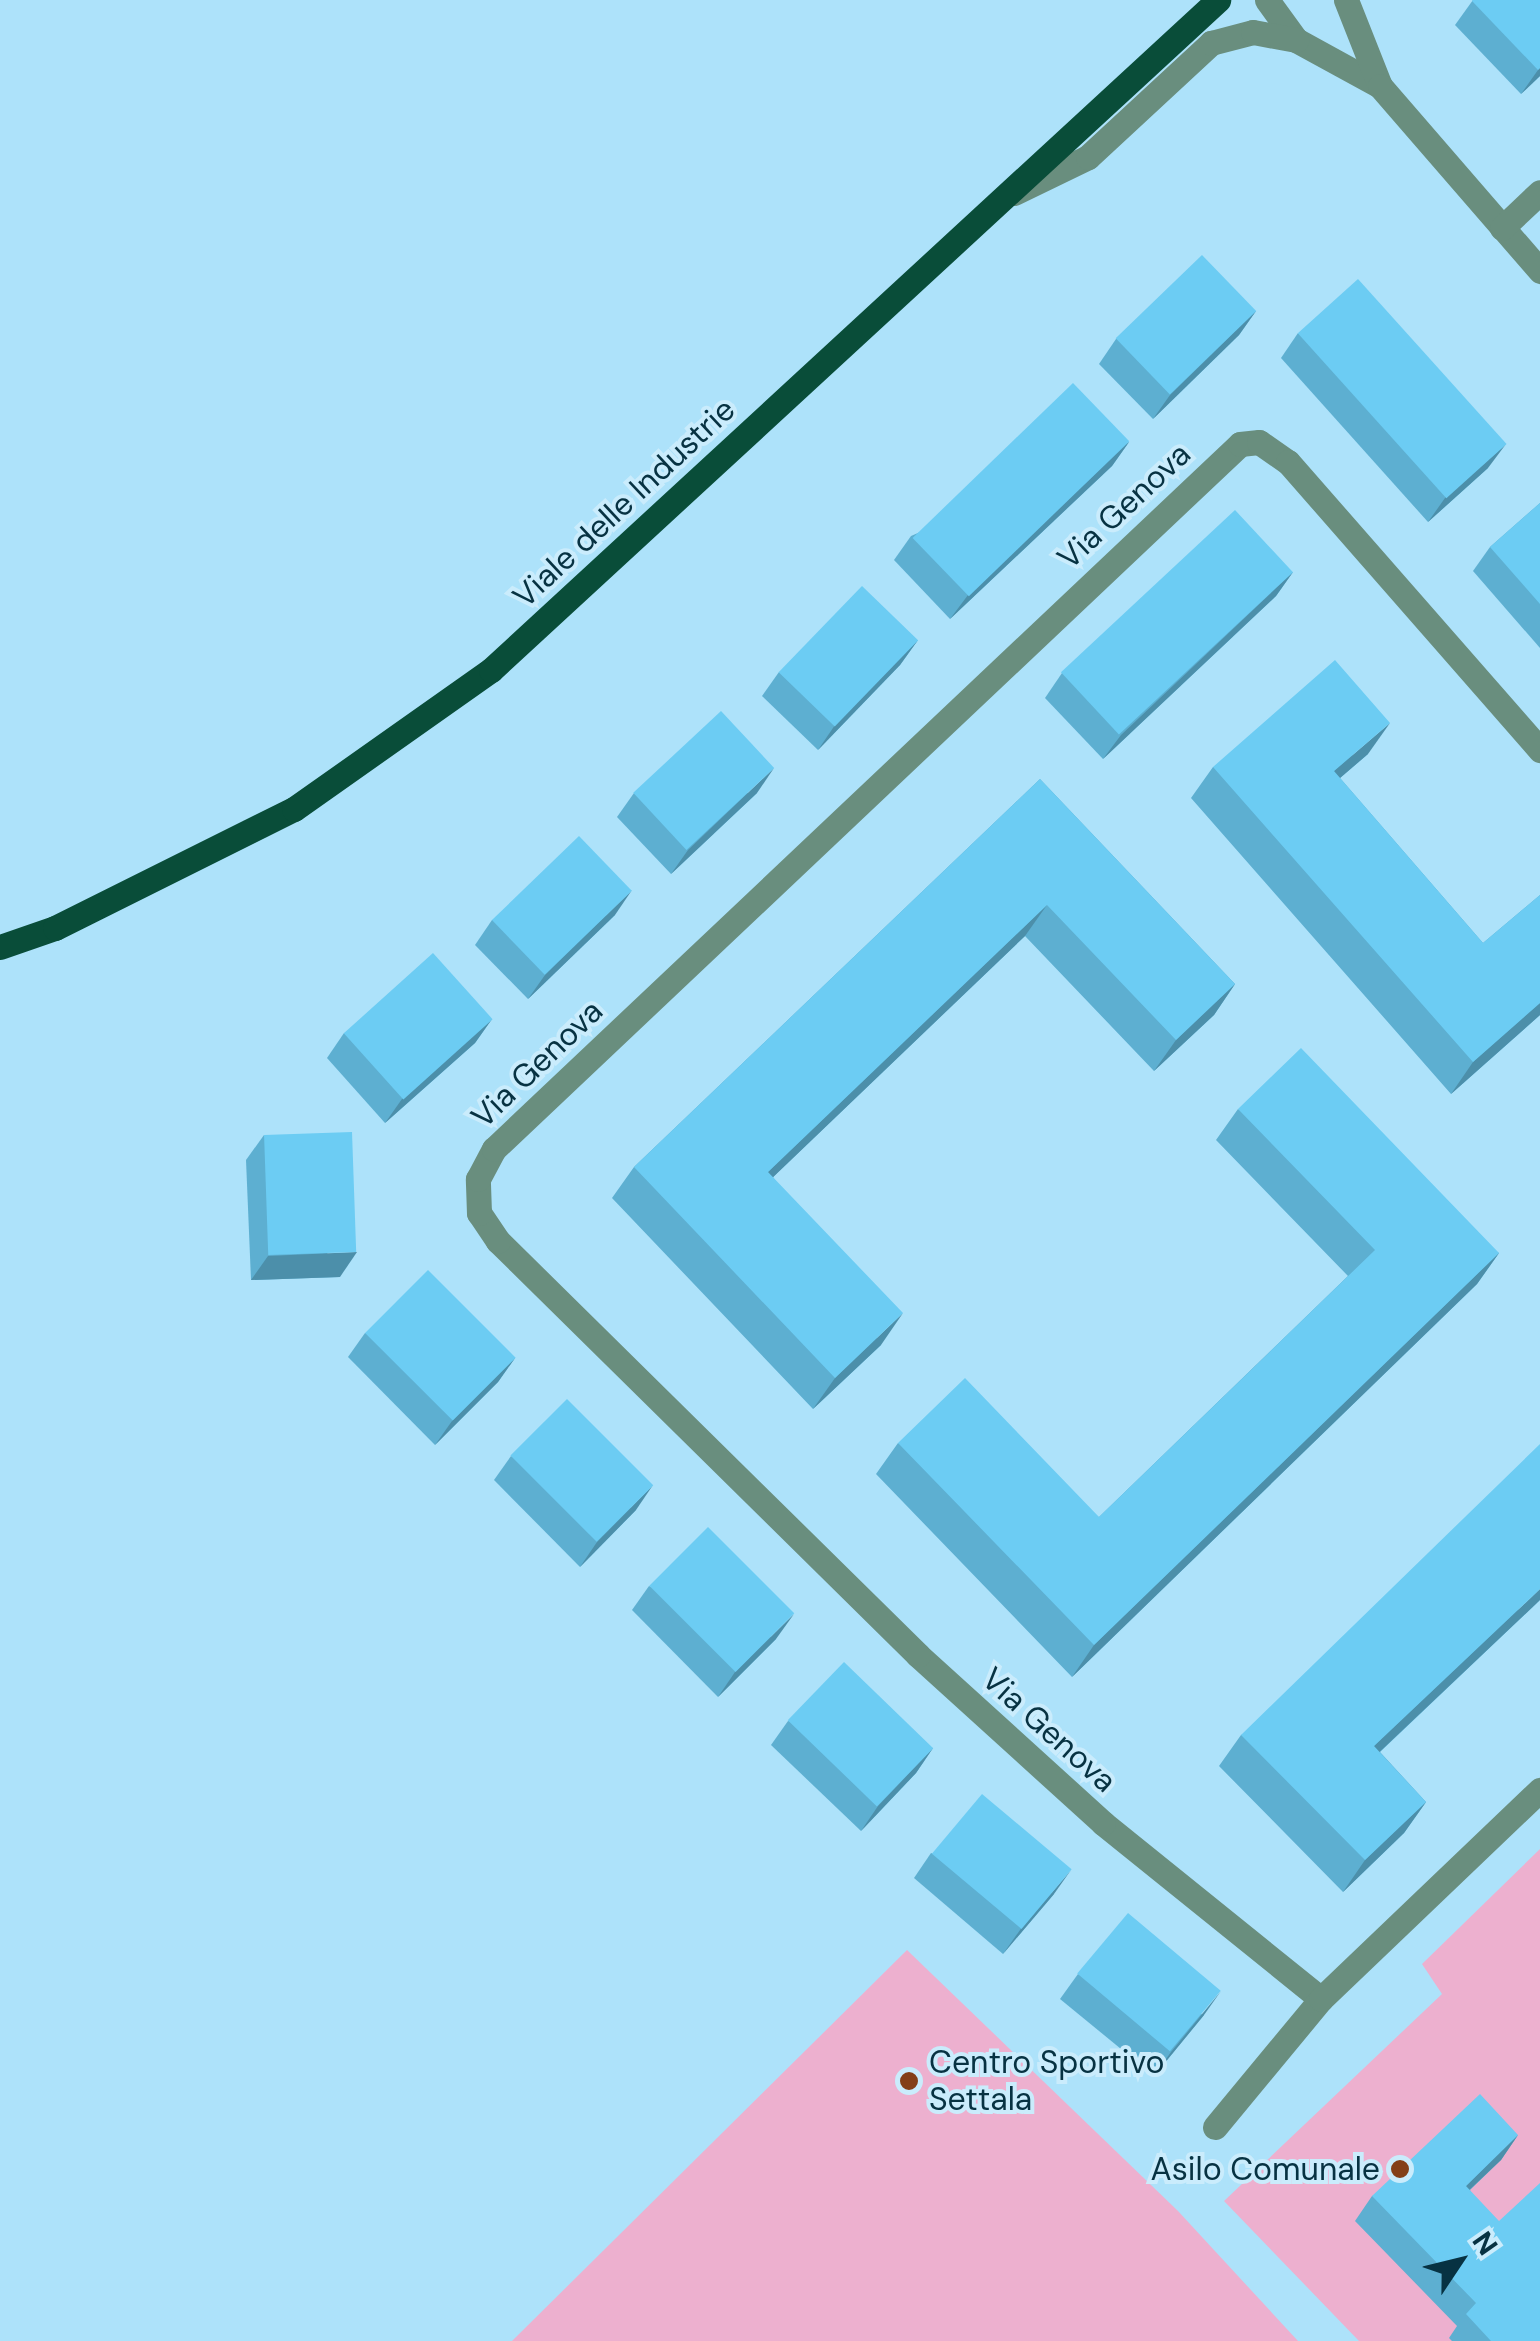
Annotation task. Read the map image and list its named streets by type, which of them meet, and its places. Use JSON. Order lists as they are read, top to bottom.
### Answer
{
  "streets": {
    "main road": ["Viale delle Industrie"],
    "street": ["Via Genova"]
  },
  "places": ["Centro Sportivo Settala", "Asilo Comunale"],
  "north": "top right"
}
